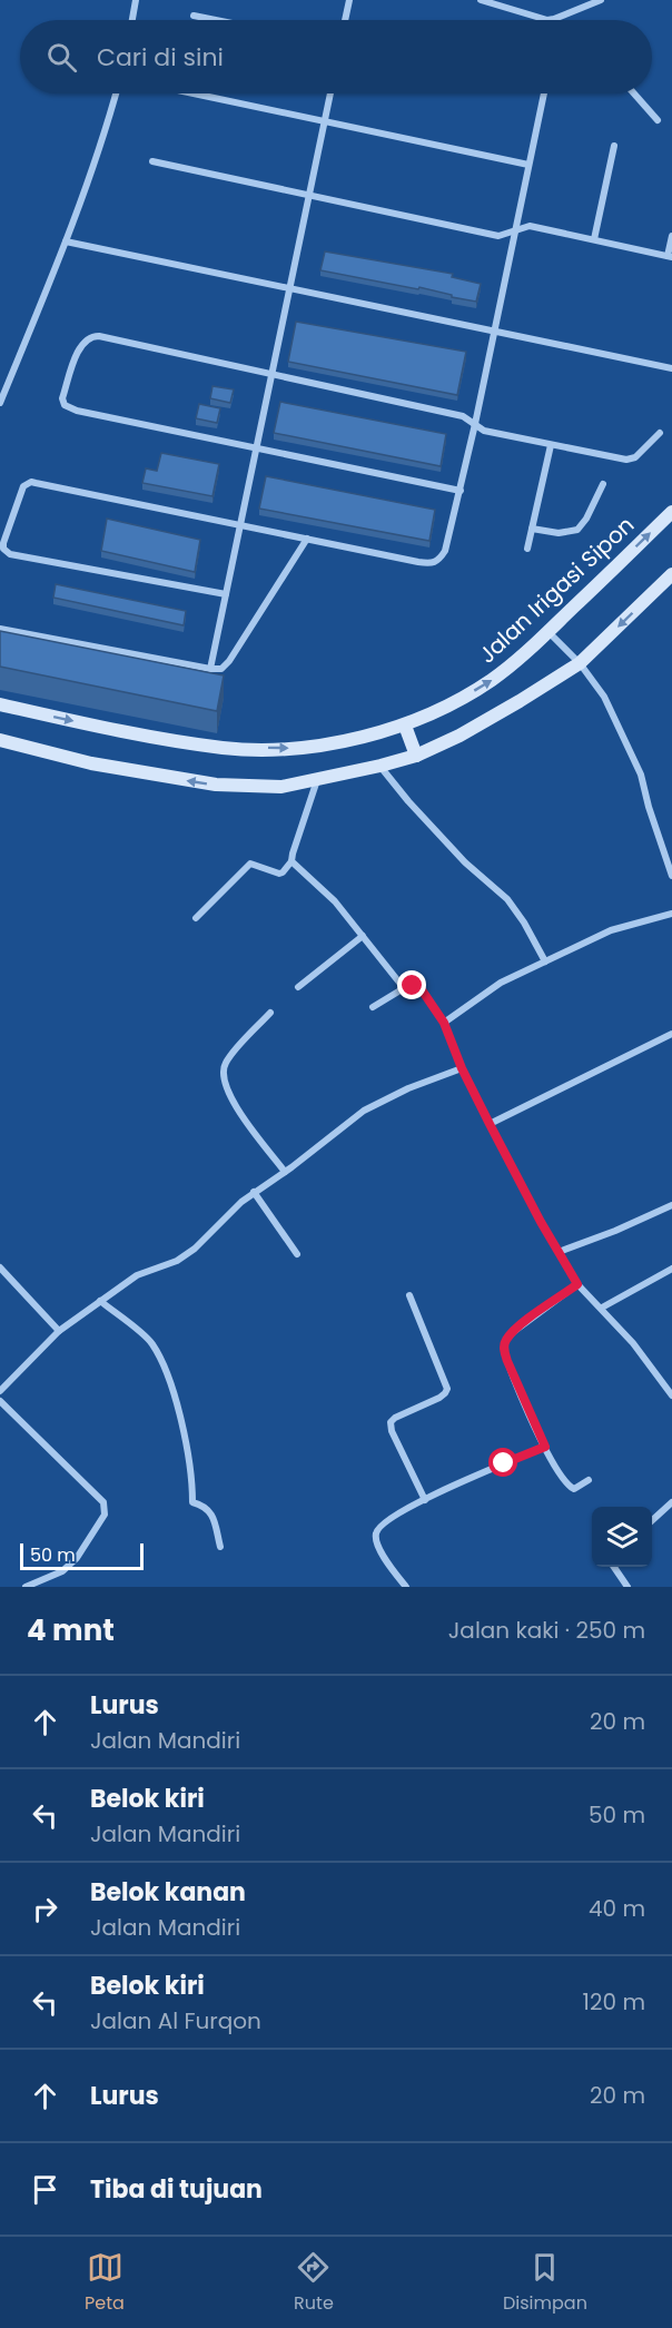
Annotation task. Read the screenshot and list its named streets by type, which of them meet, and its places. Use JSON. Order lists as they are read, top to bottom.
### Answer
{
  "streets": {
    "street": ["Jalan Irigasi Sipon"]
  },
  "scale_bar": "50 m",
  "page": {
    "search": "Cari di sini",
    "scale": "50 m",
    "heading": ["4 mnt", "Jalan kaki · 250 m"],
    "list": [
      ["Lurus", "Jalan Mandiri", "20 m"],
      ["Belok kiri", "Jalan Mandiri", "50 m"],
      ["Belok kanan", "Jalan Mandiri", "40 m"],
      ["Belok kiri", "Jalan Al Furqon", "120 m"],
      ["Lurus", "20 m"],
      "Tiba di tujuan"
    ],
    "nav": ["Peta", "Rute", "Disimpan"]
  }
}
